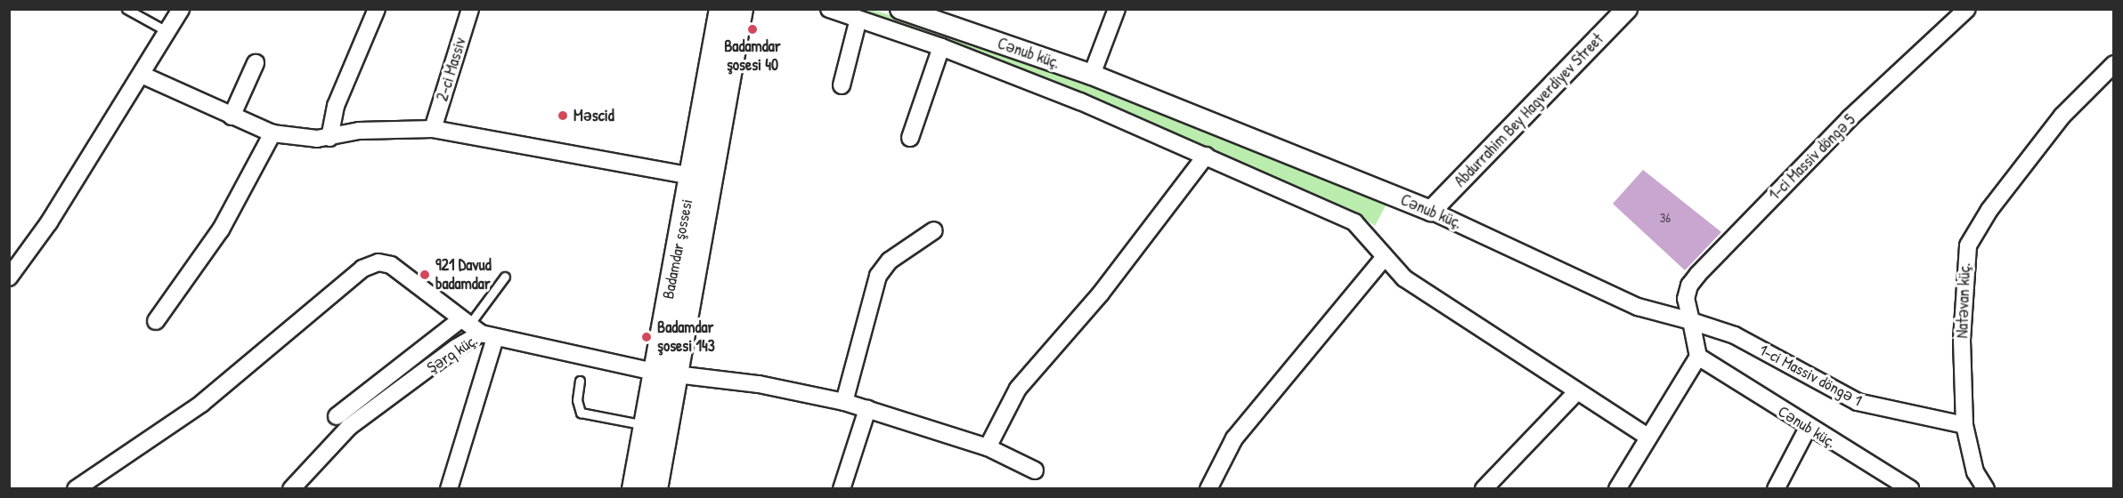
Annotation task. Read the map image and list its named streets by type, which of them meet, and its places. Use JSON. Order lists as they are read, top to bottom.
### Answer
{
  "streets": {
    "main road": ["Badamdar şossesi"],
    "street": [
      "Cənub küç.",
      "2-ci Massiv",
      "Abdurrahim Bey Hagverdiyev Street",
      "1-ci Massiv döngə 5",
      "Natəvan küç.",
      "Şərq küç.",
      "1-ci Massiv döngə 1"
    ]
  },
  "crossings": [
    ["Cənub küç.", "Abdurrahim Bey Hagverdiyev Street"],
    ["Cənub küç.", "1-ci Massiv döngə 5"],
    ["Cənub küç.", "1-ci Massiv döngə 1"],
    ["1-ci Massiv döngə 5", "1-ci Massiv döngə 1"],
    ["Badamdar şossesi", "Şərq küç."],
    ["Natəvan küç.", "1-ci Massiv döngə 1"]
  ],
  "places": [
    "Badamdar şosesi 40",
    "Məscid",
    "921 Davud badamdar",
    "Badamdar şosesi 143"
  ],
  "house_numbers": ["36"]
}
